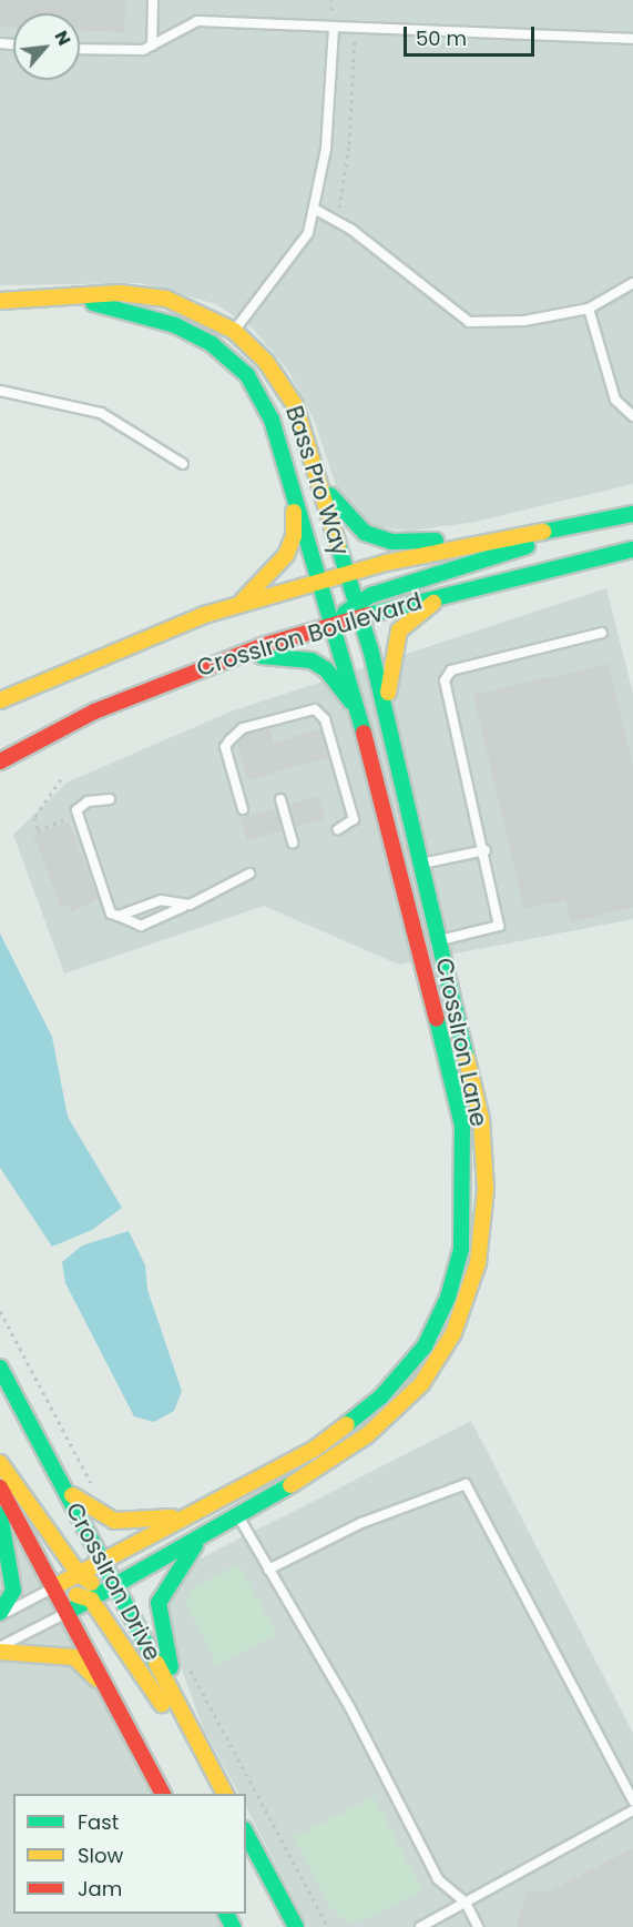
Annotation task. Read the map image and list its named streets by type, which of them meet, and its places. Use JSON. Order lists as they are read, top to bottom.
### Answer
{
  "streets": {
    "street": [
      "Bass Pro Way",
      "CrossIron Boulevard",
      "CrossIron Lane",
      "CrossIron Drive"
    ]
  },
  "crossings": [
    ["Bass Pro Way", "CrossIron Boulevard"],
    ["Bass Pro Way", "CrossIron Lane"],
    ["CrossIron Boulevard", "CrossIron Lane"],
    ["CrossIron Lane", "CrossIron Drive"]
  ],
  "legend": ["Fast", "Slow", "Jam"],
  "scale_bar": "50 m",
  "north": "top right"
}
